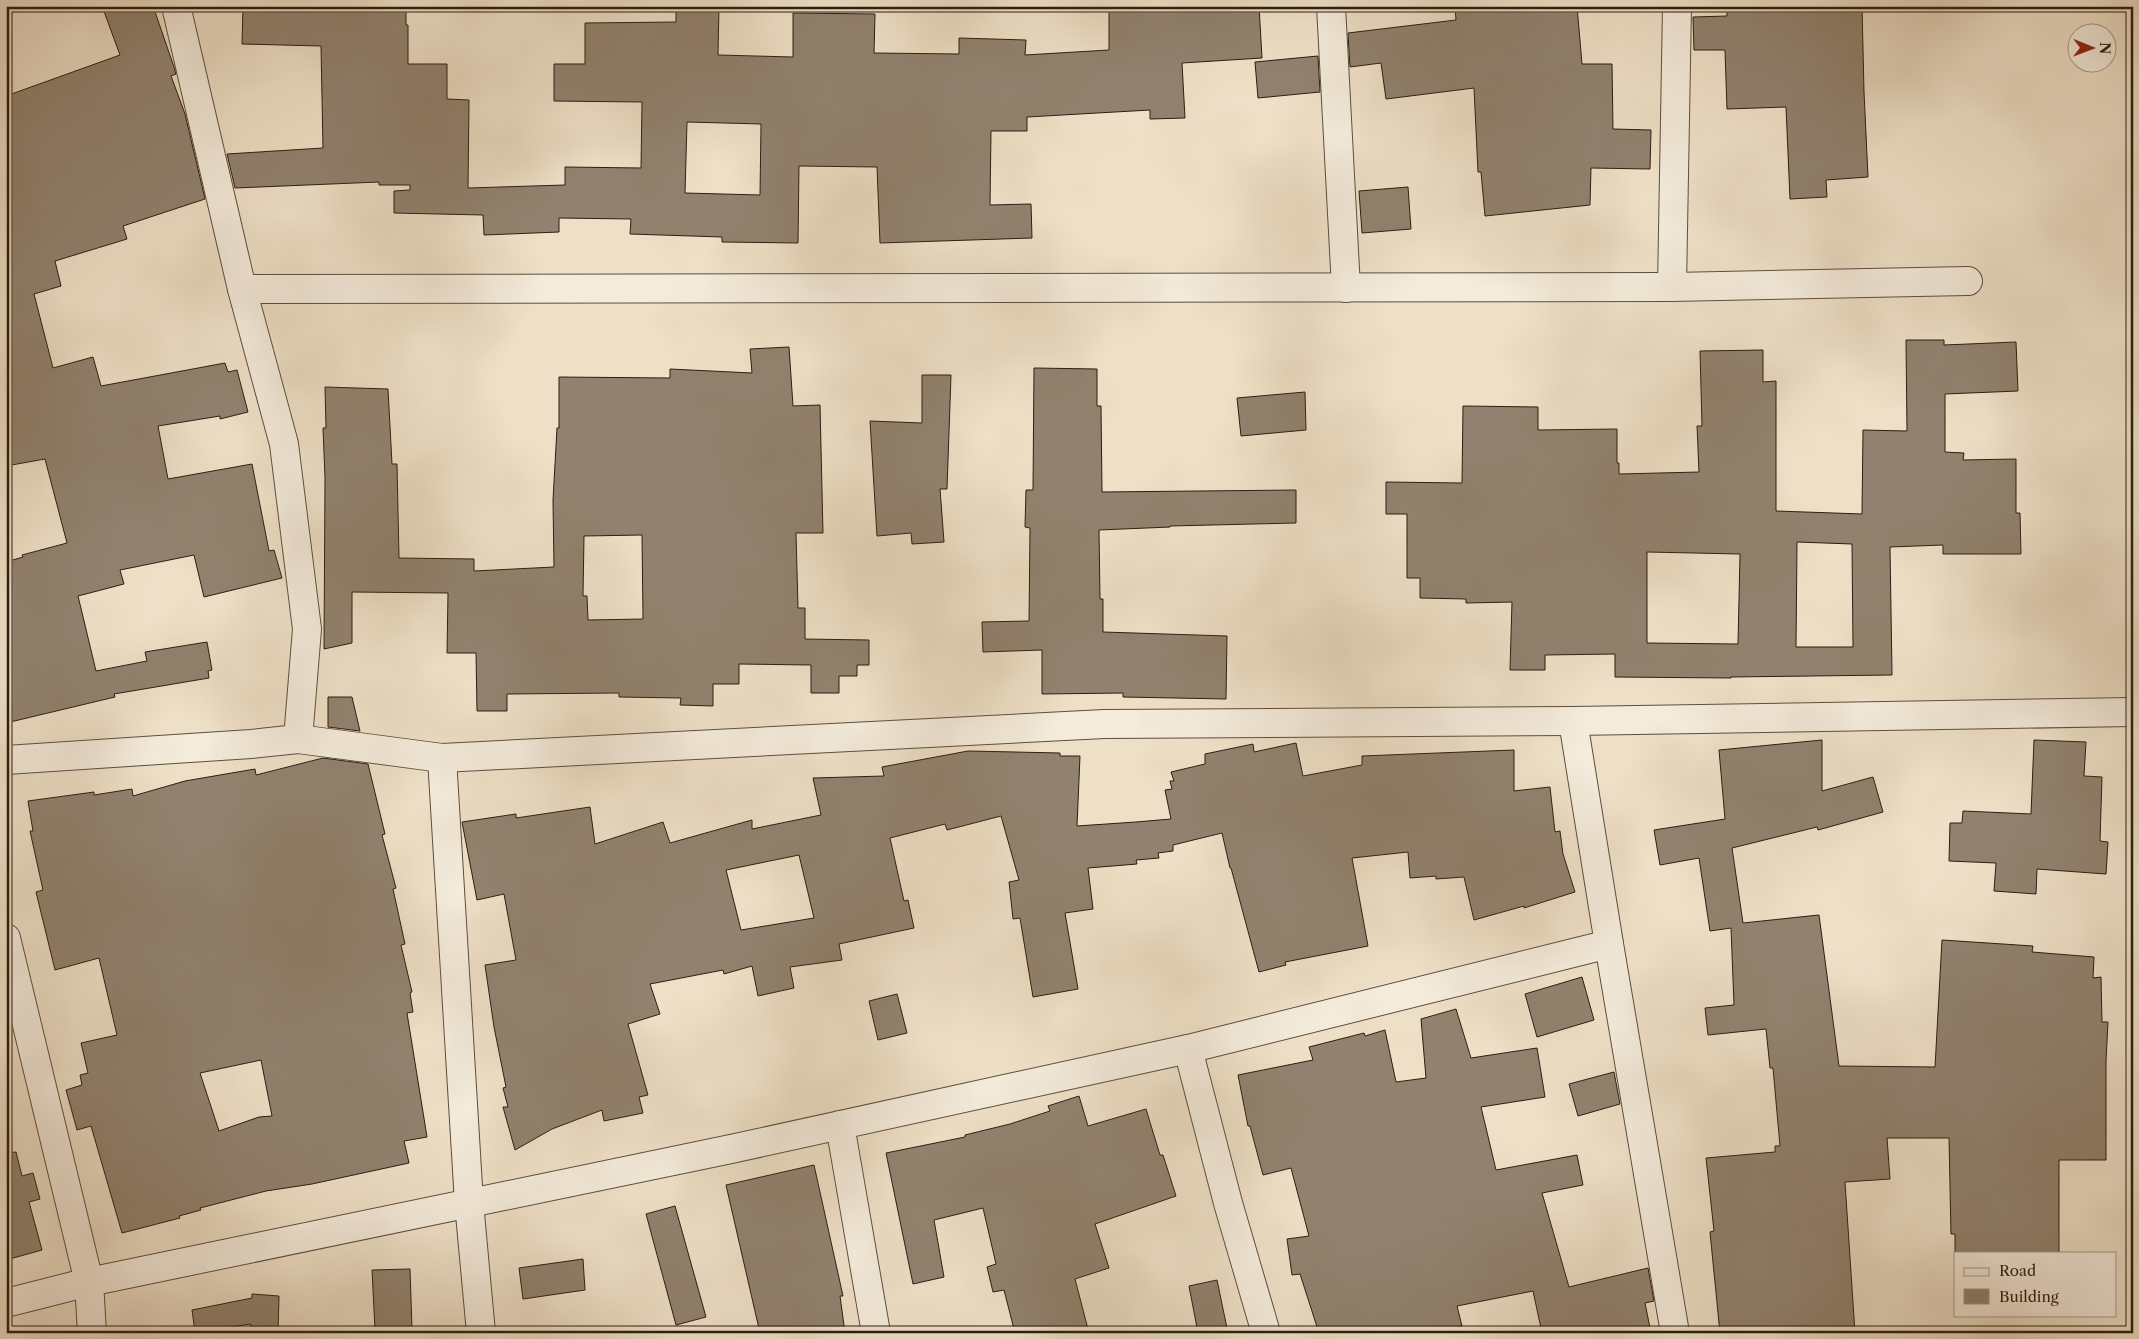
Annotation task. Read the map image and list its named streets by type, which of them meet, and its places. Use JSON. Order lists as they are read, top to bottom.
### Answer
{
  "legend": ["Road", "Building"],
  "north": "right"
}
